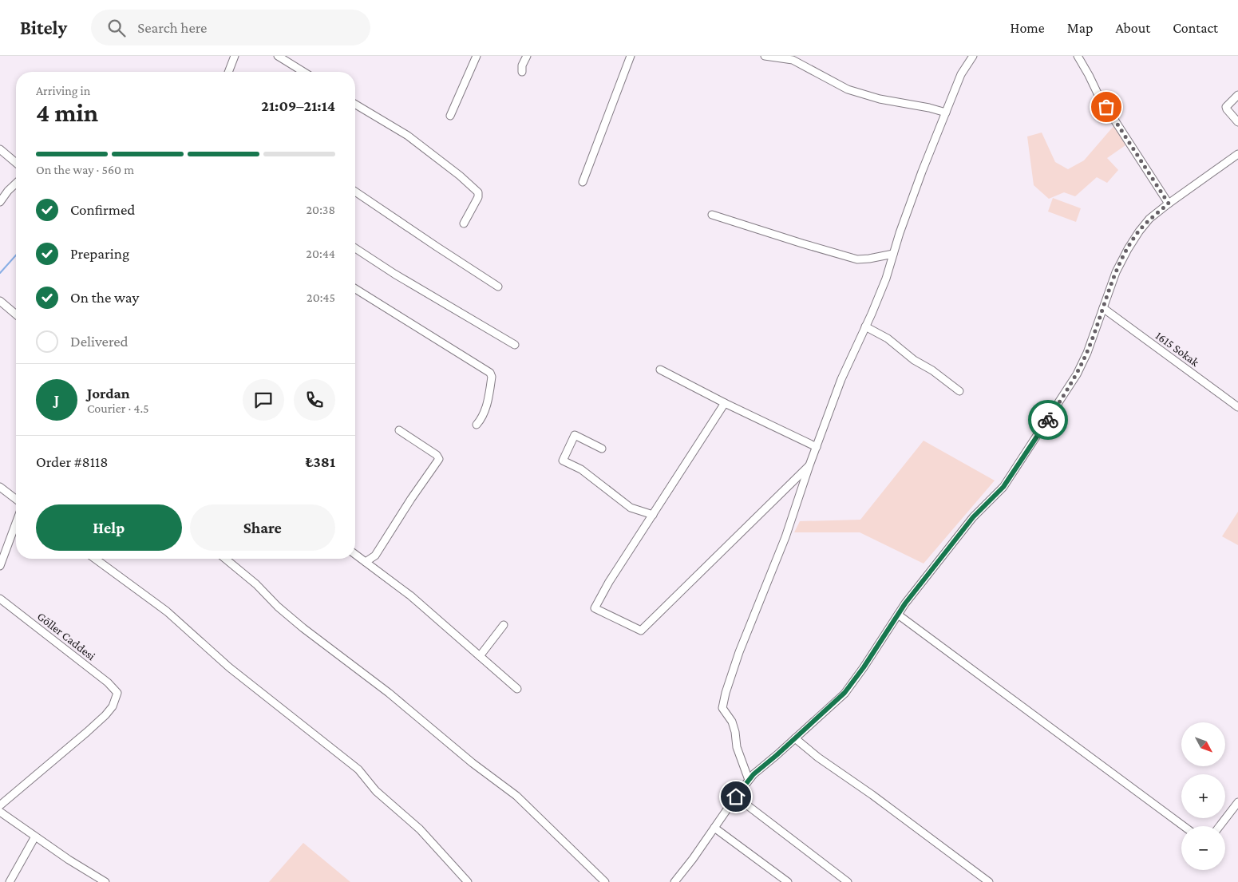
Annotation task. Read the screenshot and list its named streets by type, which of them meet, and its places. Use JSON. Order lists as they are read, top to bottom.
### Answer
{
  "streets": {
    "street": ["1615 Sokak", "Göller Caddesi"]
  },
  "north": "bottom right",
  "page": {
    "header": "Bitely",
    "search": "Search here",
    "nav": [
      "Home",
      "Map",
      "About",
      "Contact"
    ],
    "heading": ["4 min", "Arriving in", "21:09–21:14"],
    "panel": [
      "Jordan",
      "Courier · 4.5",
      "Order #8118",
      "₺381"
    ],
    "bar": "On the way · 560 m",
    "list": [
      ["Confirmed", "20:38"],
      ["Preparing", "20:44"],
      ["On the way", "20:45"],
      "Delivered"
    ],
    "round": "J",
    "buttons": ["Help", "Share"],
    "map_buttons": ["+", "−"]
  }
}
